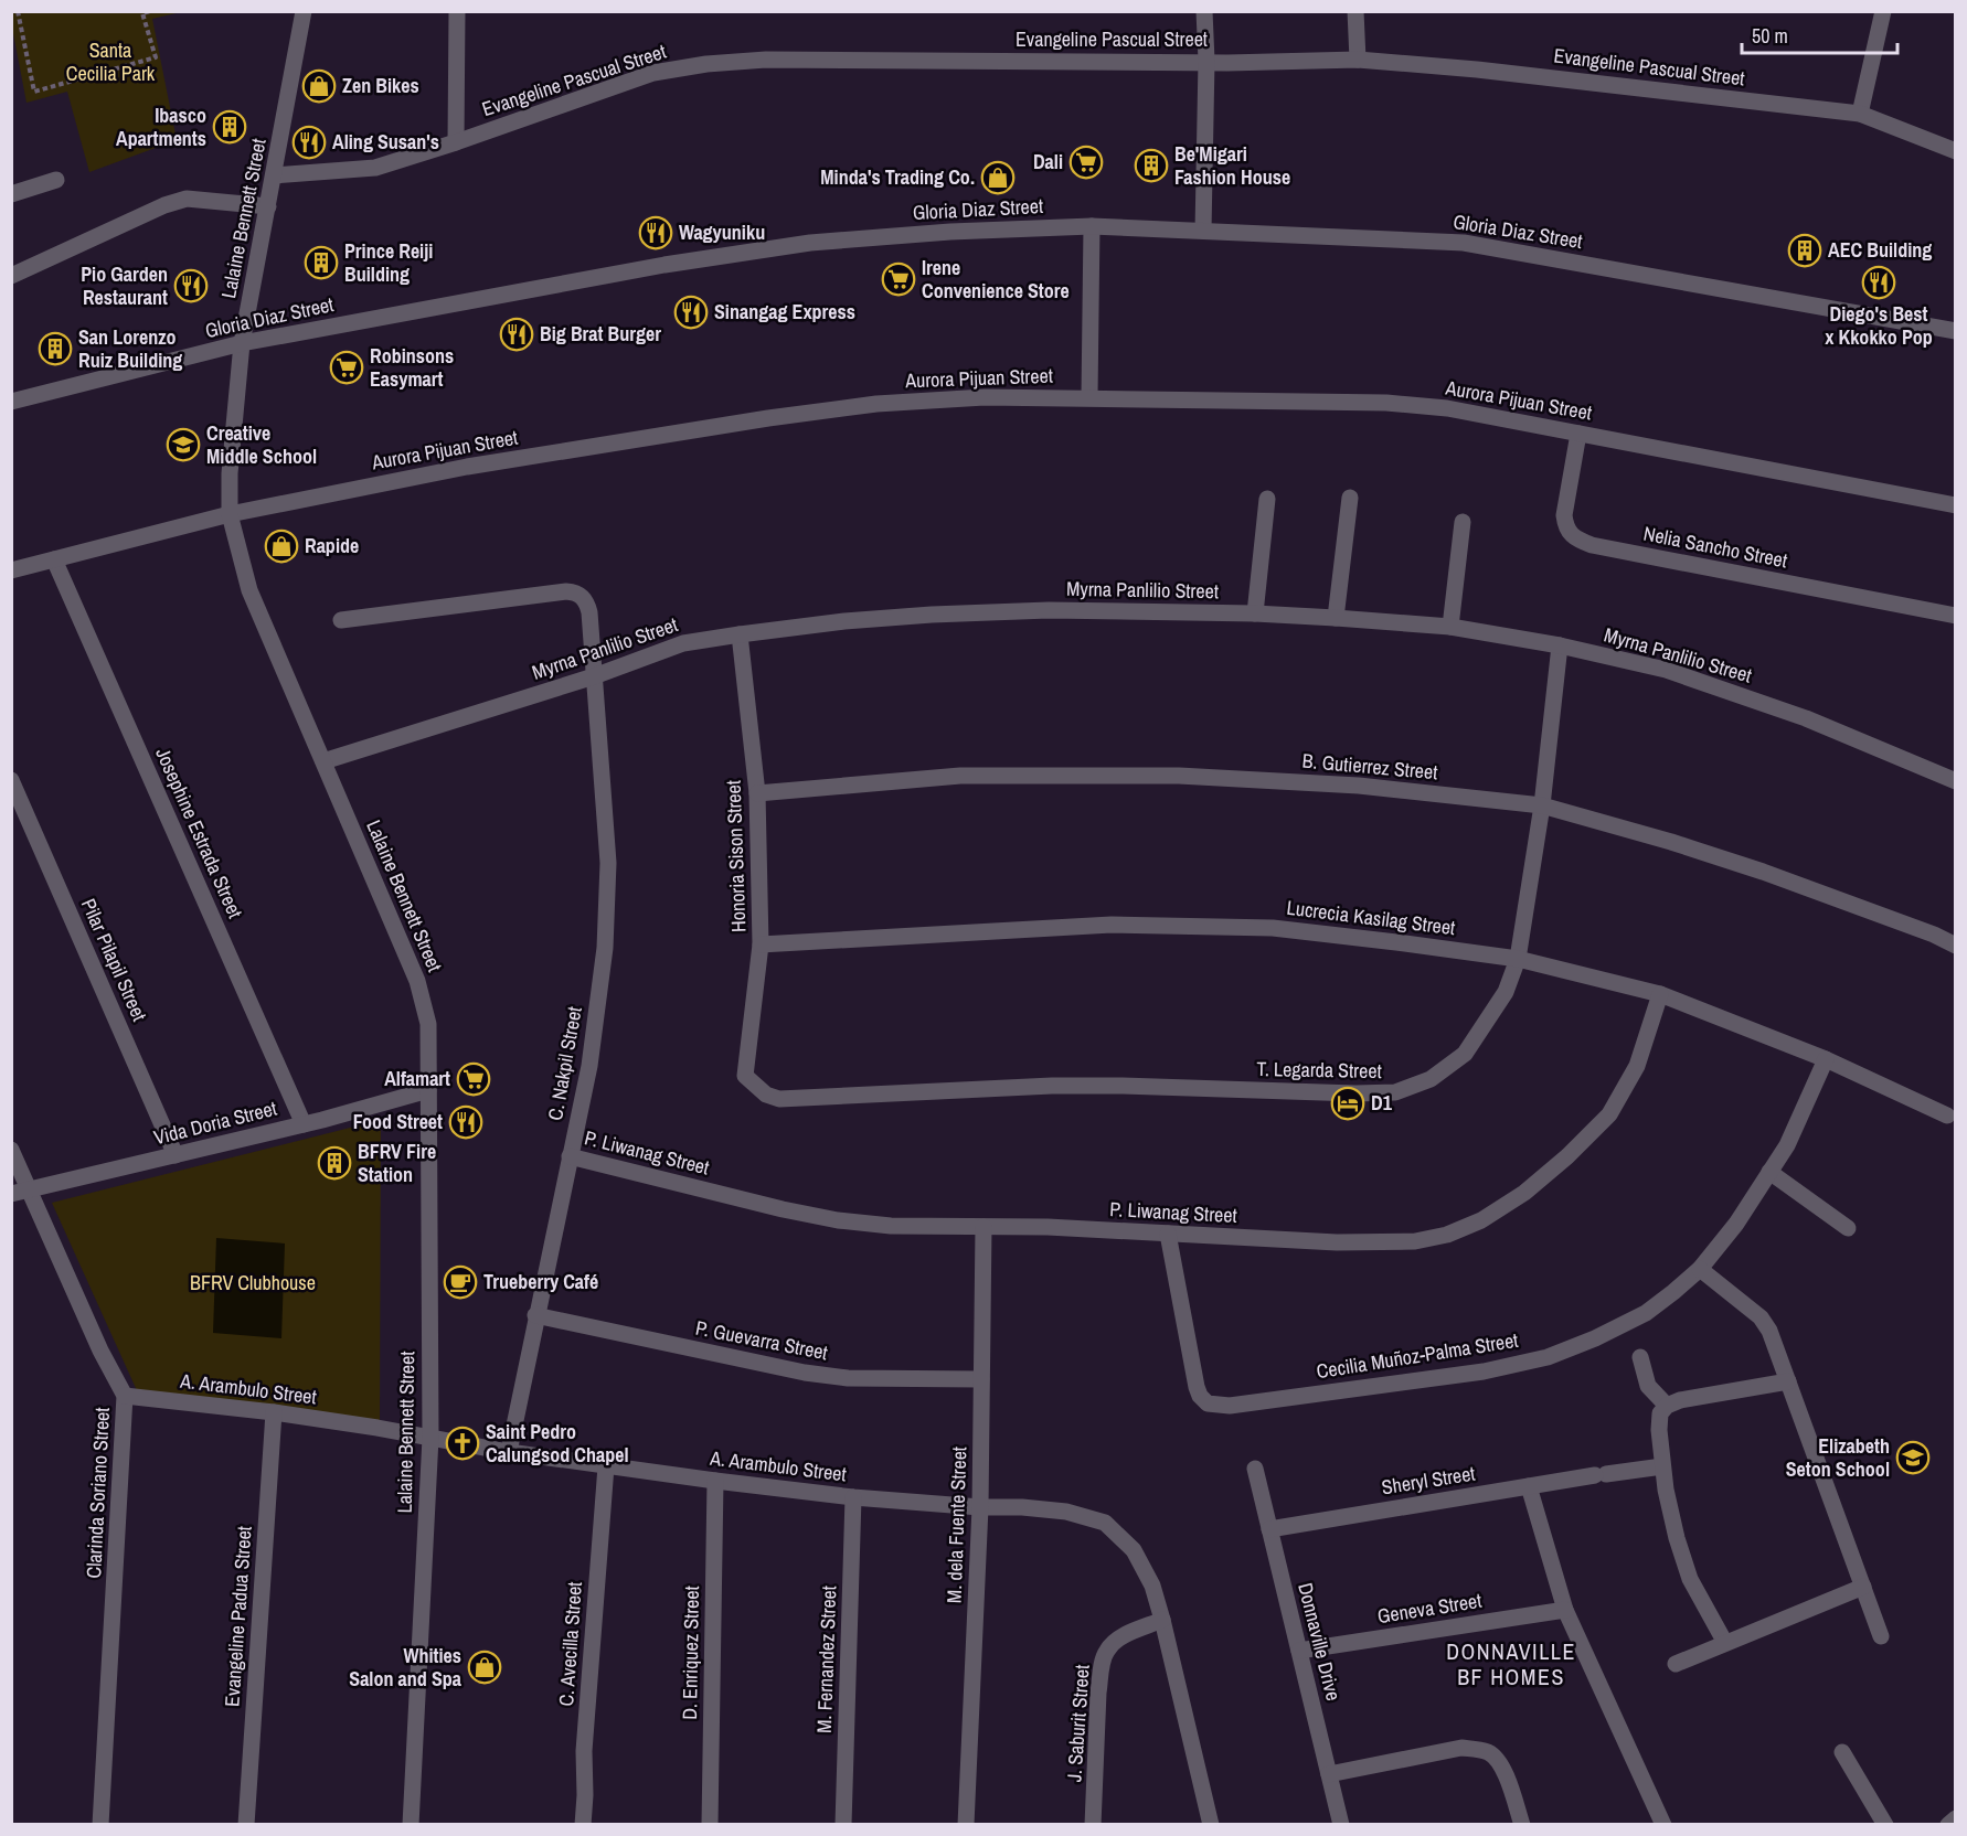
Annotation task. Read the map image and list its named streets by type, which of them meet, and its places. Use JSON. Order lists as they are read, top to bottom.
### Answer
{
  "streets": {
    "street": [
      "Evangeline Pascual Street",
      "Gloria Diaz Street",
      "Lalaine Bennett Street",
      "Aurora Pijuan Street",
      "Nelia Sancho Street",
      "Myrna Panlilio Street",
      "B. Gutierrez Street",
      "Josephine Estrada Street",
      "Honoria Sison Street",
      "Lucrecia Kasilag Street",
      "Pilar Pilapil Street",
      "C. Nakpil Street",
      "T. Legarda Street",
      "Vida Doria Street",
      "P. Liwanag Street",
      "P. Guevarra Street",
      "Cecilia Muñoz-Palma Street",
      "A. Arambulo Street",
      "Sheryl Street",
      "Clarinda Soriano Street",
      "M. dela Fuente Street",
      "Geneva Street",
      "Evangeline Padua Street",
      "Donnaville Drive",
      "C. Avecilla Street",
      "D. Enriquez Street",
      "M. Fernandez Street",
      "J. Saburit Street"
    ]
  },
  "crossings": [
    ["Evangeline Pascual Street", "Lalaine Bennett Street"],
    ["Gloria Diaz Street", "Lalaine Bennett Street"],
    ["Lalaine Bennett Street", "Aurora Pijuan Street"],
    ["Lalaine Bennett Street", "Myrna Panlilio Street"],
    ["Lalaine Bennett Street", "Vida Doria Street"],
    ["Lalaine Bennett Street", "A. Arambulo Street"],
    ["Aurora Pijuan Street", "Nelia Sancho Street"],
    ["Aurora Pijuan Street", "Josephine Estrada Street"],
    ["Myrna Panlilio Street", "Honoria Sison Street"],
    ["Myrna Panlilio Street", "C. Nakpil Street"],
    ["Myrna Panlilio Street", "T. Legarda Street"],
    ["B. Gutierrez Street", "Honoria Sison Street"],
    ["B. Gutierrez Street", "T. Legarda Street"],
    ["Josephine Estrada Street", "Vida Doria Street"],
    ["Honoria Sison Street", "Lucrecia Kasilag Street"],
    ["Honoria Sison Street", "T. Legarda Street"],
    ["Lucrecia Kasilag Street", "T. Legarda Street"],
    ["Lucrecia Kasilag Street", "P. Liwanag Street"],
    ["Lucrecia Kasilag Street", "Cecilia Muñoz-Palma Street"],
    ["Pilar Pilapil Street", "Vida Doria Street"],
    ["C. Nakpil Street", "P. Liwanag Street"],
    ["C. Nakpil Street", "P. Guevarra Street"],
    ["C. Nakpil Street", "A. Arambulo Street"],
    ["Vida Doria Street", "Clarinda Soriano Street"],
    ["P. Liwanag Street", "Cecilia Muñoz-Palma Street"],
    ["P. Liwanag Street", "M. dela Fuente Street"],
    ["P. Guevarra Street", "M. dela Fuente Street"],
    ["A. Arambulo Street", "Clarinda Soriano Street"],
    ["A. Arambulo Street", "M. dela Fuente Street"],
    ["A. Arambulo Street", "Evangeline Padua Street"],
    ["A. Arambulo Street", "C. Avecilla Street"],
    ["A. Arambulo Street", "D. Enriquez Street"],
    ["A. Arambulo Street", "M. Fernandez Street"],
    ["A. Arambulo Street", "J. Saburit Street"],
    ["Sheryl Street", "Donnaville Drive"],
    ["Geneva Street", "Donnaville Drive"]
  ],
  "districts": ["DONNAVILLE BF HOMES"],
  "parks": ["Santa Cecilia Park", "BFRV Clubhouse"],
  "places": {
    "shop": [
      "Zen Bikes",
      "Minda's Trading Co.",
      "Rapide",
      "Whities Salon and Spa"
    ],
    "building": [
      "Ibasco Apartments",
      "Be'Migari Fashion House",
      "AEC Building",
      "Prince Reiji Building",
      "San Lorenzo Ruiz Building",
      "BFRV Fire Station"
    ],
    "restaurant": [
      "Aling Susan's",
      "Wagyuniku",
      "Diego's Best x Kkokko Pop",
      "Pio Garden Restaurant",
      "Sinangag Express",
      "Big Brat Burger",
      "Food Street"
    ],
    "supermarket": [
      "Dali",
      "Irene Convenience Store",
      "Robinsons Easymart",
      "Alfamart"
    ],
    "school or university": ["Creative Middle School", "Elizabeth Seton School"],
    "hotel": ["D1"],
    "cafe": ["Trueberry Café"],
    "church": ["Saint Pedro Calungsod Chapel"]
  },
  "scale_bar": "50 m"
}
